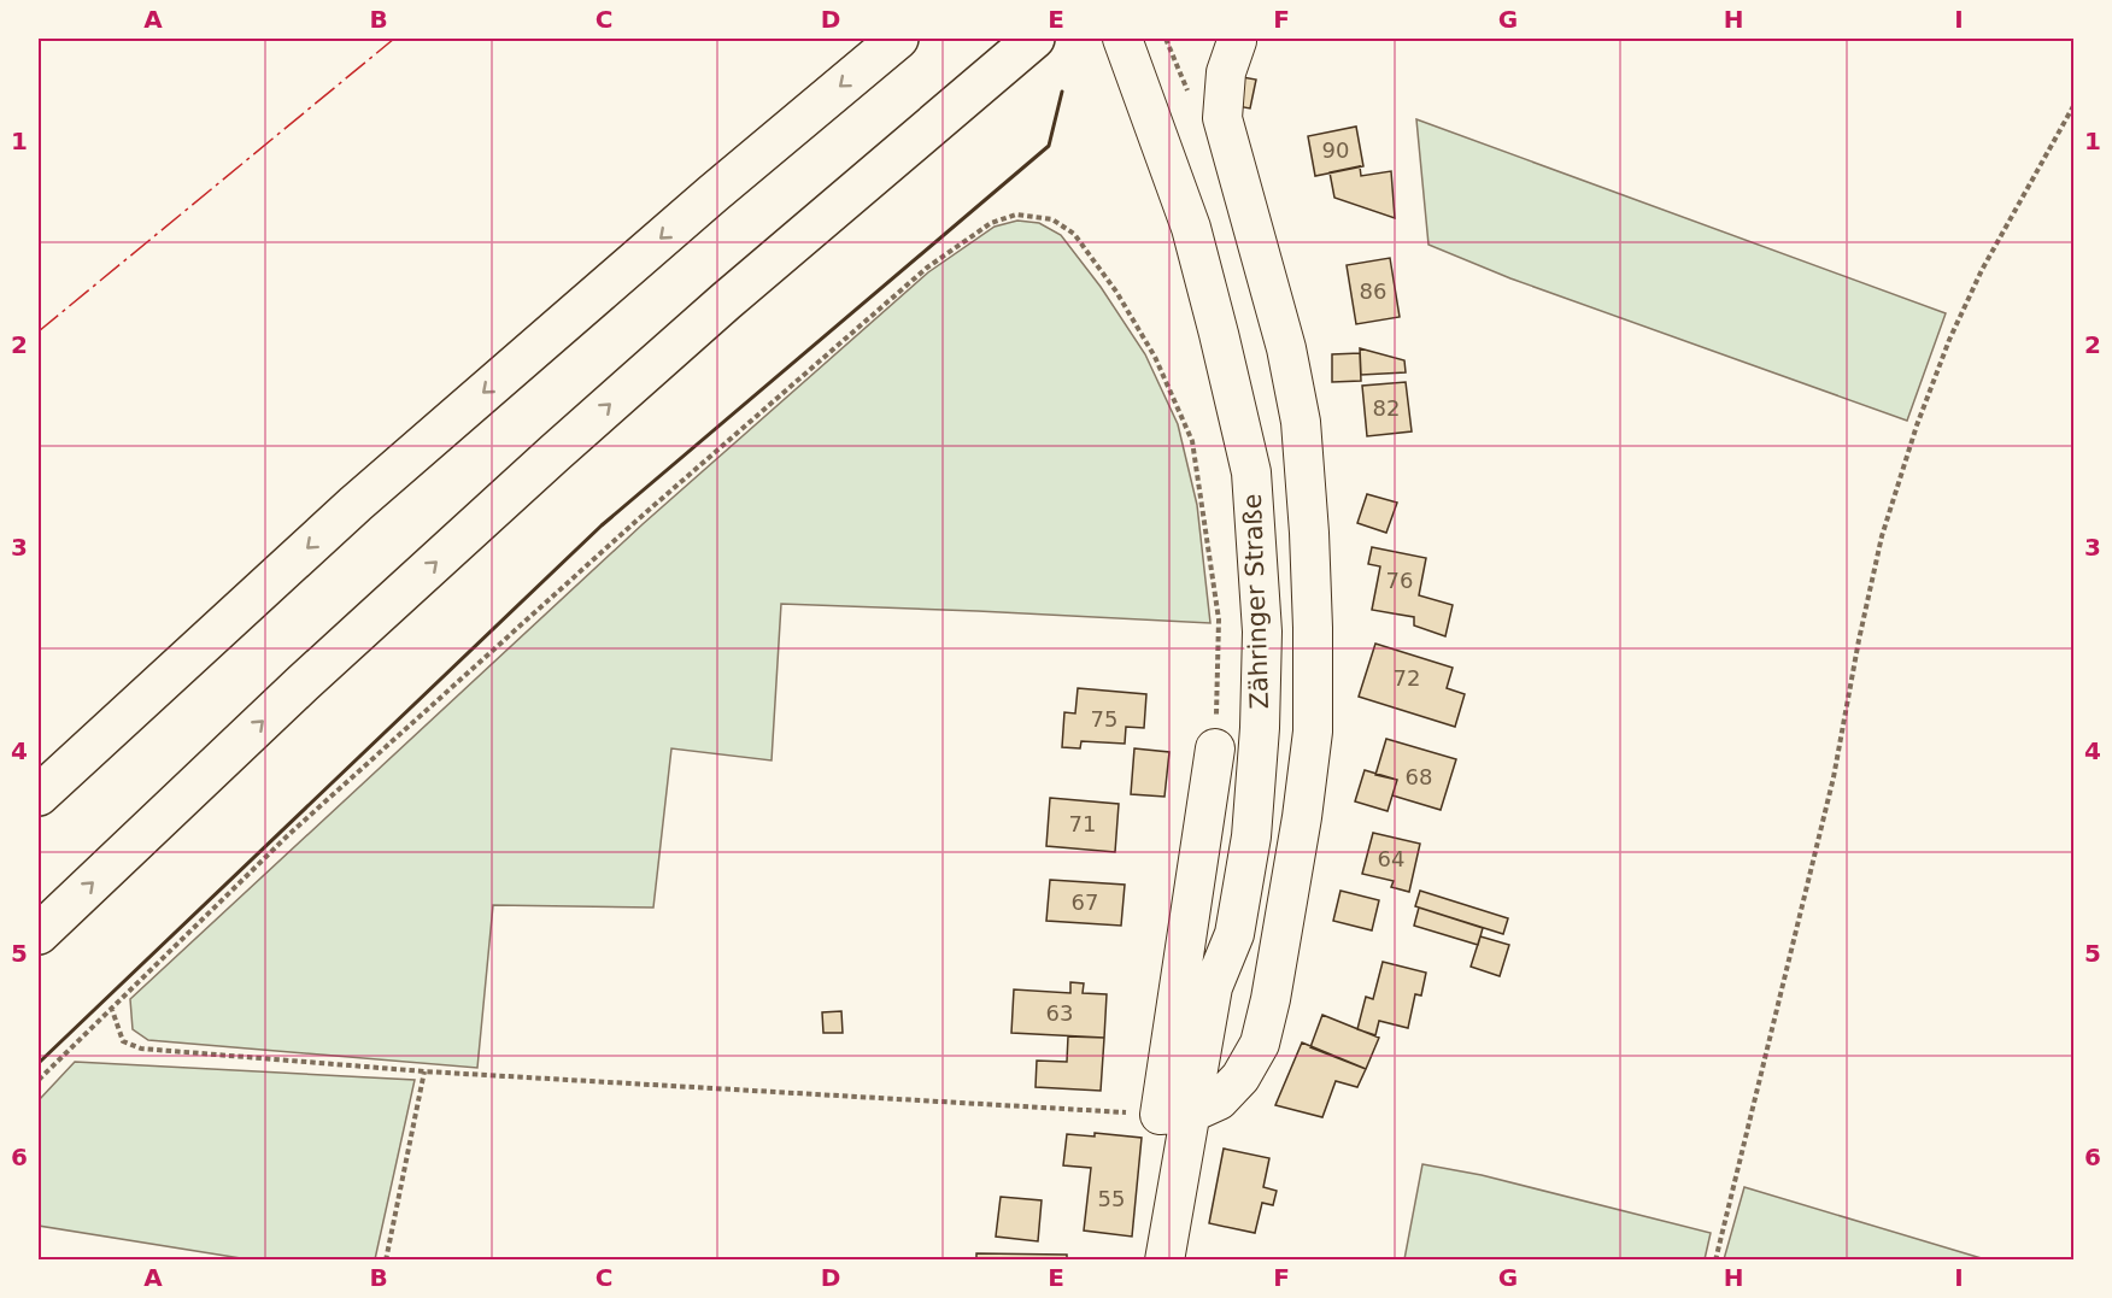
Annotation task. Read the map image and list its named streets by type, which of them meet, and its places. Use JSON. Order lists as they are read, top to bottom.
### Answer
{
  "streets": {
    "street": ["Zähringer Straße"]
  },
  "house_numbers": [
    "90",
    "86",
    "82",
    "76",
    "72",
    "75",
    "68",
    "71",
    "64",
    "67",
    "63",
    "55"
  ],
  "grid": {
    "columns": [
      "A",
      "B",
      "C",
      "D",
      "E",
      "F",
      "G",
      "H",
      "I"
    ],
    "rows": [
      "1",
      "2",
      "3",
      "4",
      "5",
      "6"
    ]
  }
}
